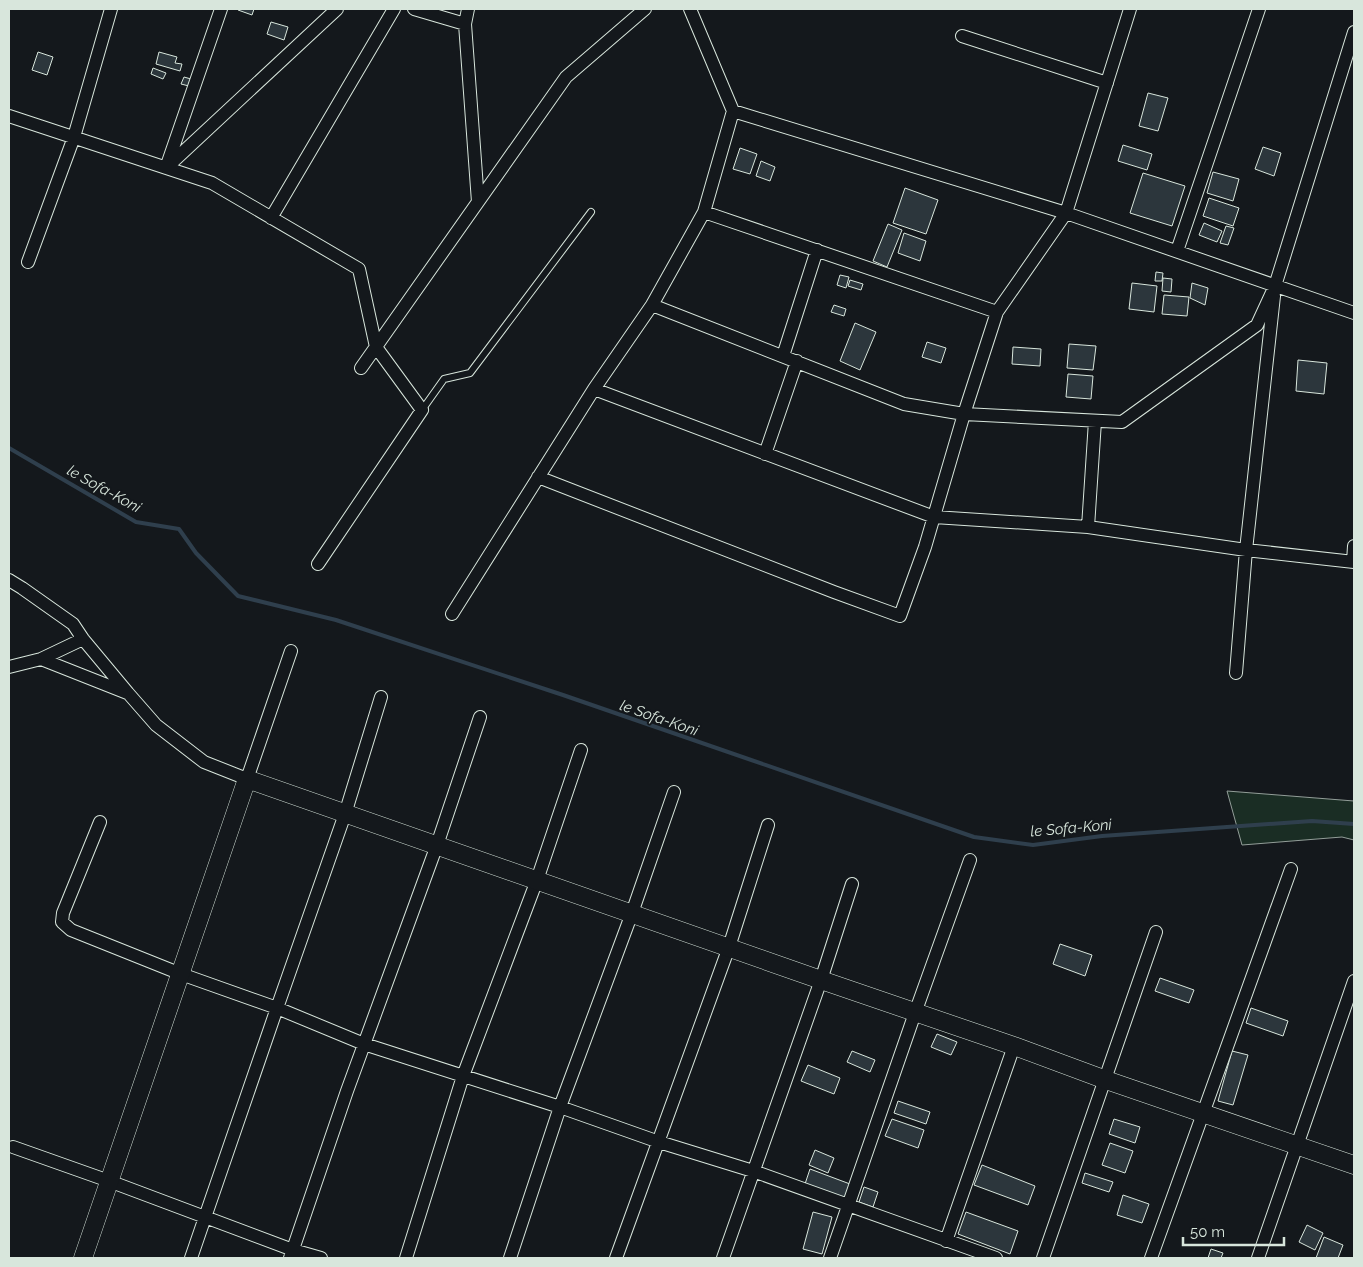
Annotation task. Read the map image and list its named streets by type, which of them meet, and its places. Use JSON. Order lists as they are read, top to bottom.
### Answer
{
  "water": ["le Sofa-Koni"],
  "scale_bar": "50 m"
}
